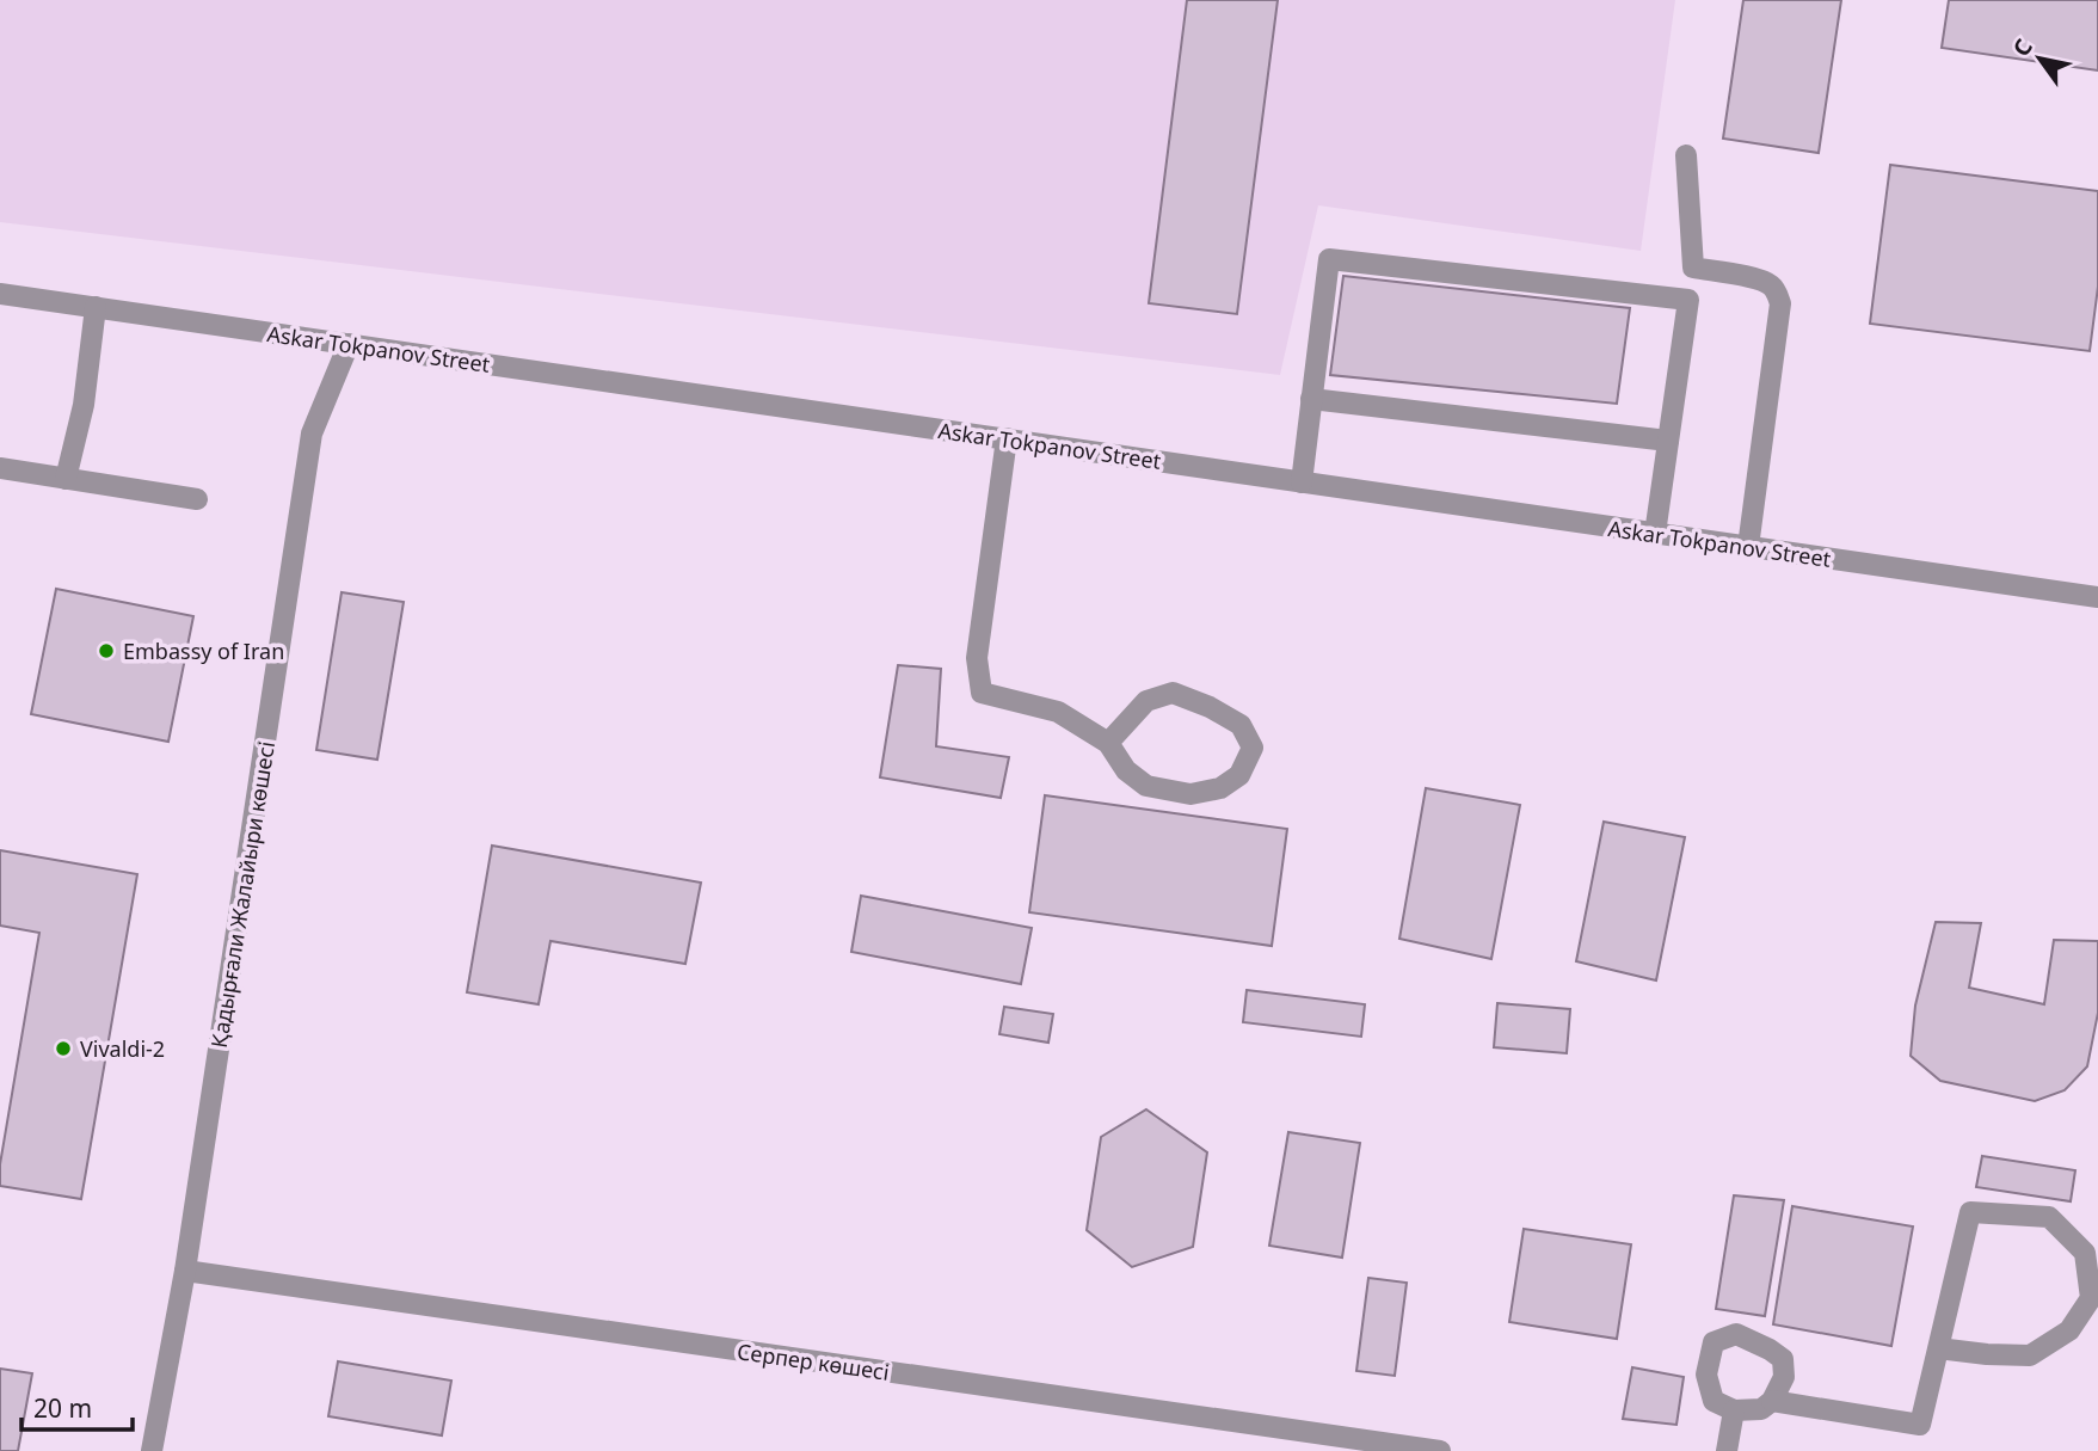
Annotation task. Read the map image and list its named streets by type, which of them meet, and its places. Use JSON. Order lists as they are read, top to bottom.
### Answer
{
  "streets": {
    "street": ["Askar Tokpanov Street", "Қадырғали Жалайыри көшесі", "Серпер көшесі"]
  },
  "crossings": [
    ["Askar Tokpanov Street", "Қадырғали Жалайыри көшесі"],
    ["Қадырғали Жалайыри көшесі", "Серпер көшесі"]
  ],
  "places": ["Embassy of Iran", "Vivaldi-2"],
  "scale_bar": "20 m",
  "north": "top left"
}
